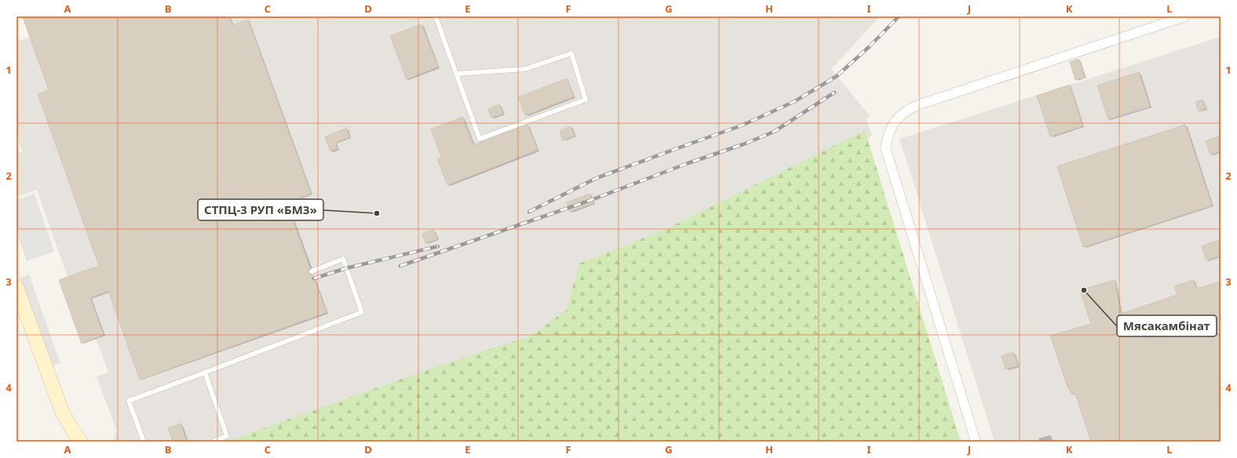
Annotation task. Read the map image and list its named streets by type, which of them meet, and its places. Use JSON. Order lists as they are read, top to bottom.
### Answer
{
  "places": ["СТПЦ-3 РУП «БМЗ»", "Мясакамбінат"],
  "grid": {
    "columns": [
      "A",
      "B",
      "C",
      "D",
      "E",
      "F",
      "G",
      "H",
      "I",
      "J",
      "K",
      "L"
    ],
    "rows": [
      "1",
      "2",
      "3",
      "4"
    ]
  }
}
